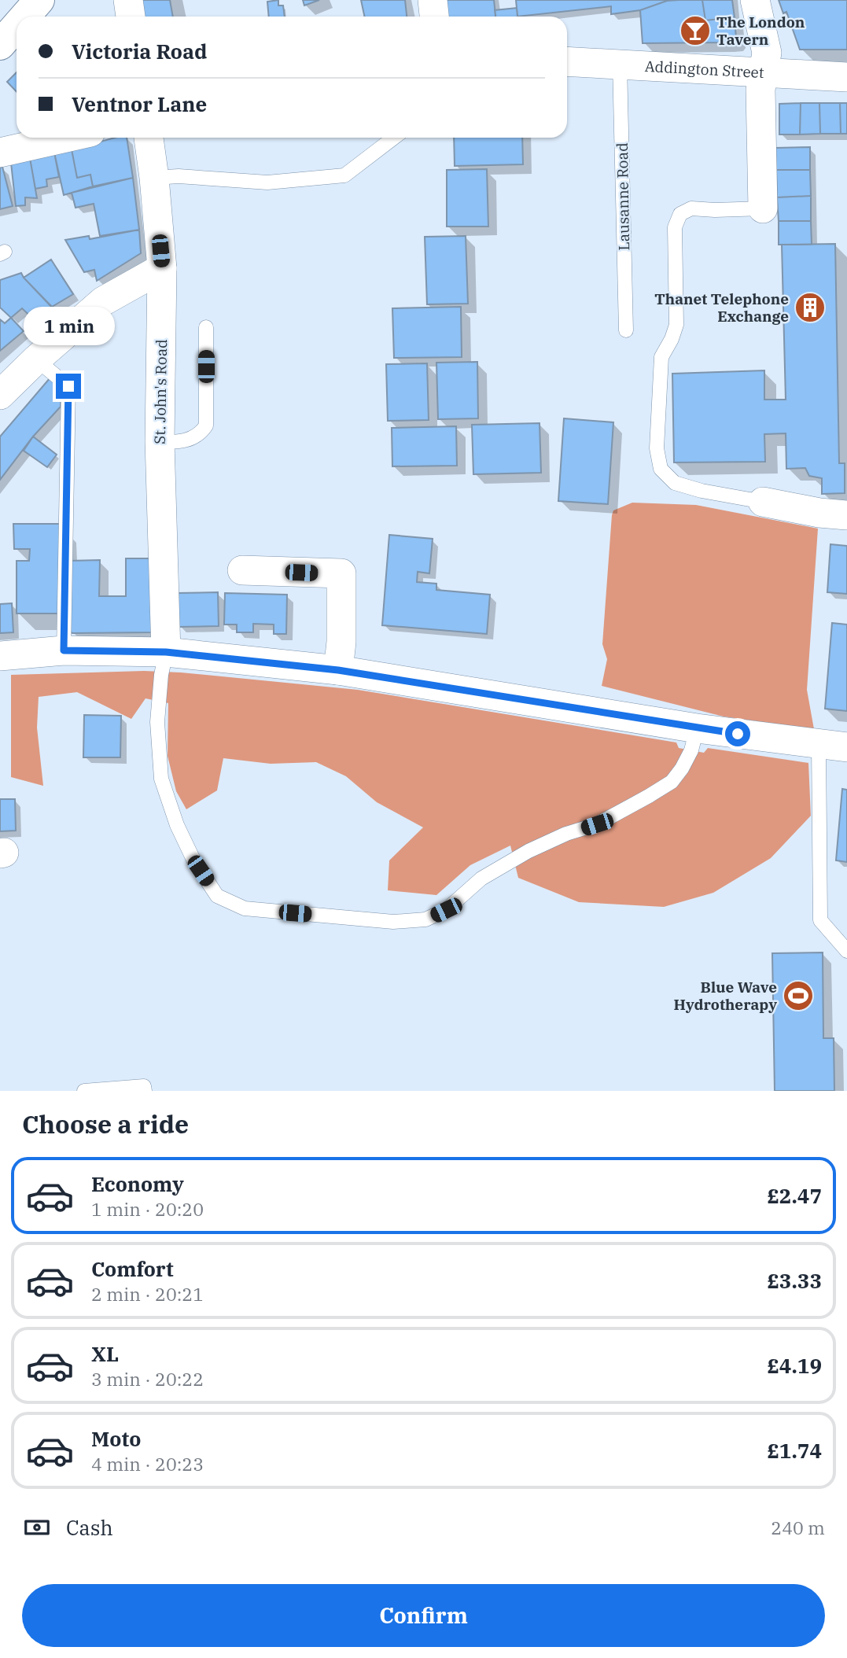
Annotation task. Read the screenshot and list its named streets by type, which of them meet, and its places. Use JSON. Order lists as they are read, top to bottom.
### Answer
{
  "streets": {
    "street": ["Addington Street", "St. John's Road"],
    "lane": ["Lausanne Road"]
  },
  "crossings": [
    ["Addington Street", "Lausanne Road"]
  ],
  "places": {
    "bar": ["The London Tavern"],
    "building": ["Thanet Telephone Exchange"],
    "sports": ["Blue Wave Hydrotherapy"]
  },
  "page": {
    "banner": ["Victoria Road", "Ventnor Lane"],
    "bubble": "1 min",
    "heading": "Choose a ride",
    "list": [
      {
        "name": "Economy",
        "note": "1 min · 20:20",
        "value": "£2.47"
      },
      {
        "name": "Comfort",
        "note": "2 min · 20:21",
        "value": "£3.33"
      },
      {
        "name": "XL",
        "note": "3 min · 20:22",
        "value": "£4.19"
      },
      {
        "name": "Moto",
        "note": "4 min · 20:23",
        "value": "£1.74"
      }
    ],
    "pay": ["Cash", "240 m"],
    "buttons": "Confirm"
  }
}
